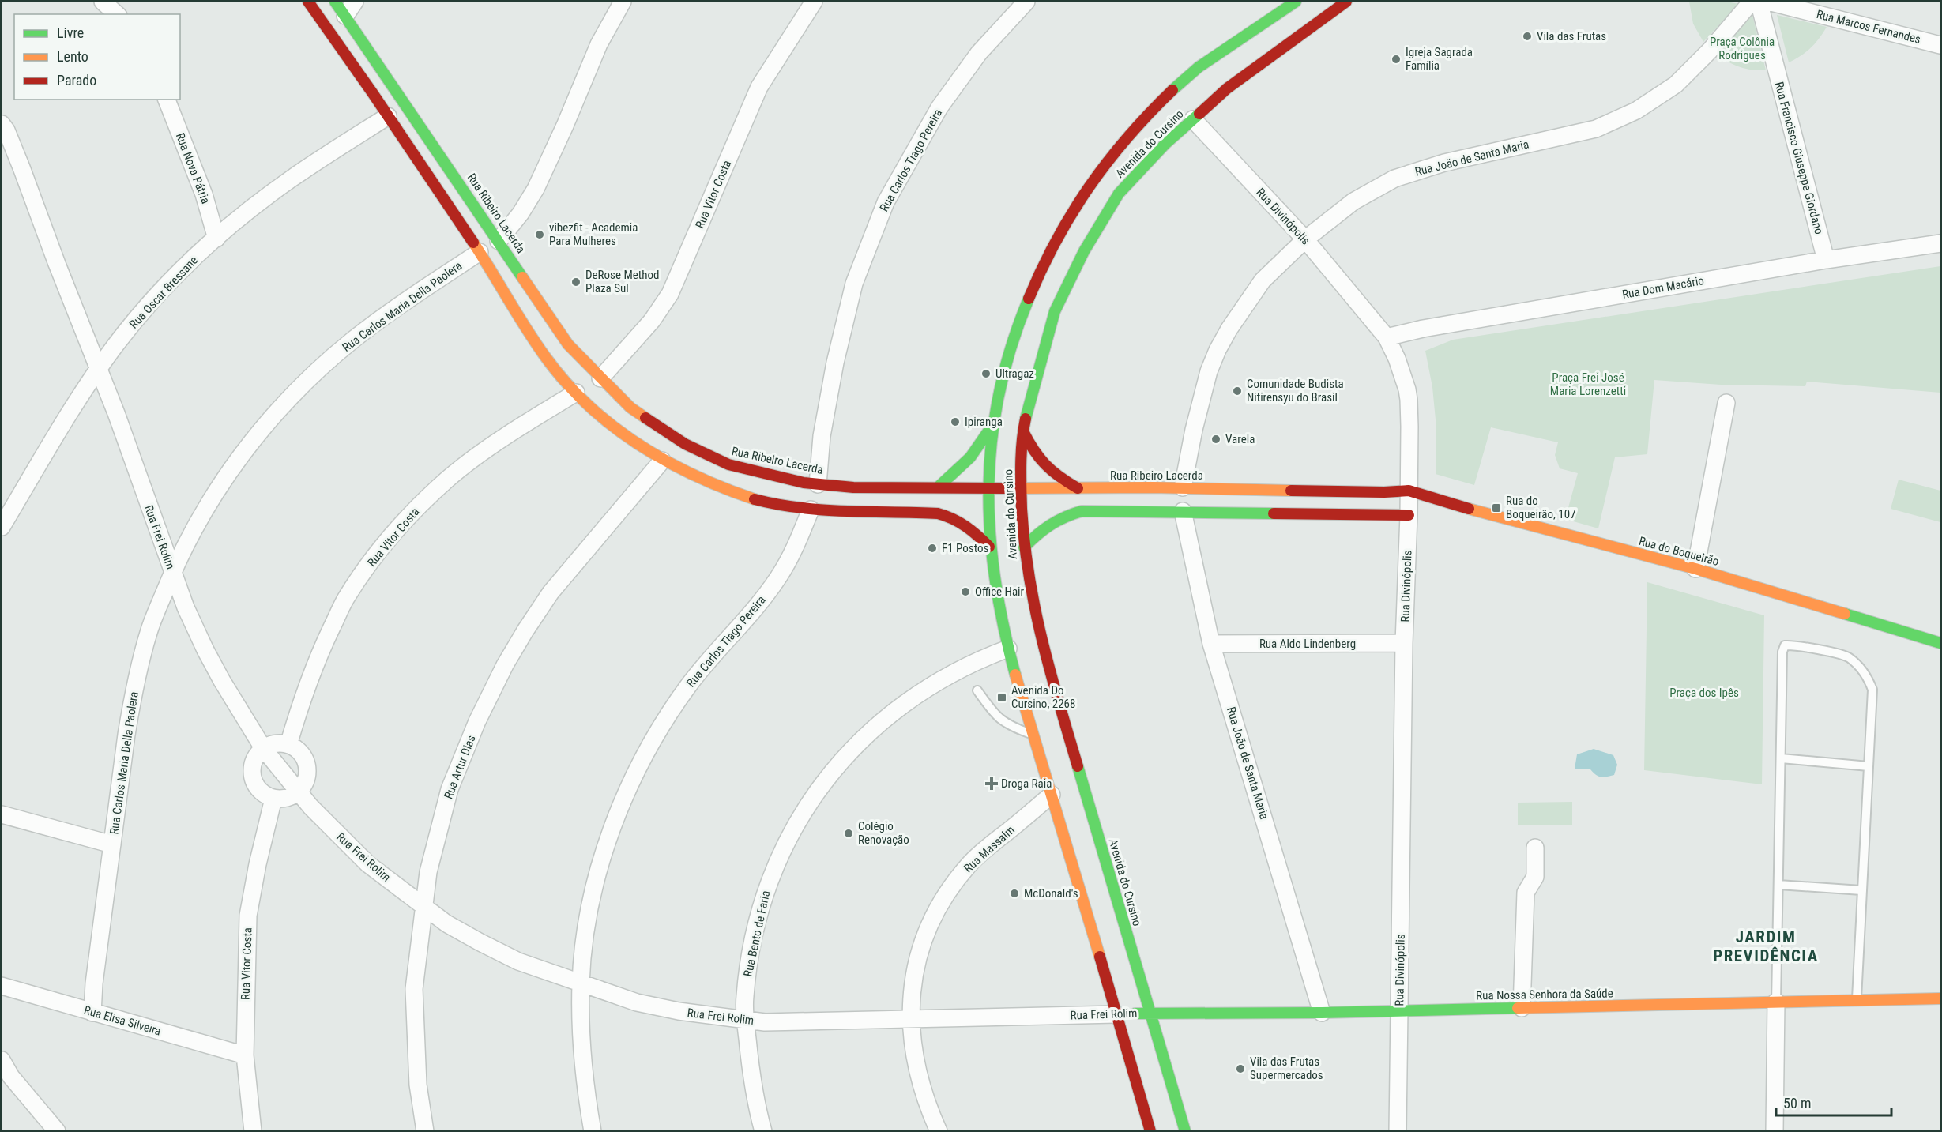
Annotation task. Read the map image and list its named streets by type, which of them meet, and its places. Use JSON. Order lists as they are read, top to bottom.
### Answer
{
  "streets": {
    "main road": [
      "Avenida do Cursino",
      "Rua Ribeiro Lacerda",
      "Rua Frei Rolim",
      "Rua do Boqueirão",
      "Rua Nossa Senhora da Saúde"
    ],
    "street": [
      "Rua Marcos Fernandes",
      "Rua João de Santa Maria",
      "Rua Francisco Giuseppe Giordano",
      "Rua Carlos Tiago Pereira",
      "Rua Nova Pátria",
      "Rua Vitor Costa",
      "Rua Divinópolis",
      "Rua Dom Macário",
      "Rua Oscar Bressane",
      "Rua Carlos Maria Della Paolera",
      "Rua Aldo Lindenberg",
      "Rua Artur Dias",
      "Rua Massaim",
      "Rua Bento de Faria",
      "Rua Elisa Silveira"
    ]
  },
  "crossings": [
    ["Avenida do Cursino", "Rua Ribeiro Lacerda"],
    ["Avenida do Cursino", "Rua Divinópolis"],
    ["Avenida do Cursino", "Rua Frei Rolim"],
    ["Avenida do Cursino", "Rua Massaim"],
    ["Avenida do Cursino", "Rua Bento de Faria"],
    ["Avenida do Cursino", "Rua Nossa Senhora da Saúde"],
    ["Rua João de Santa Maria", "Rua Ribeiro Lacerda"],
    ["Rua João de Santa Maria", "Rua Divinópolis"],
    ["Rua João de Santa Maria", "Rua Aldo Lindenberg"],
    ["Rua João de Santa Maria", "Rua Nossa Senhora da Saúde"],
    ["Rua Francisco Giuseppe Giordano", "Rua Dom Macário"],
    ["Rua Carlos Tiago Pereira", "Rua Ribeiro Lacerda"],
    ["Rua Carlos Tiago Pereira", "Rua Frei Rolim"],
    ["Rua Nova Pátria", "Rua Oscar Bressane"],
    ["Rua Vitor Costa", "Rua Ribeiro Lacerda"],
    ["Rua Vitor Costa", "Rua Elisa Silveira"],
    ["Rua Ribeiro Lacerda", "Rua Divinópolis"],
    ["Rua Ribeiro Lacerda", "Rua do Boqueirão"],
    ["Rua Divinópolis", "Rua Dom Macário"],
    ["Rua Divinópolis", "Rua do Boqueirão"],
    ["Rua Divinópolis", "Rua Aldo Lindenberg"],
    ["Rua Divinópolis", "Rua Nossa Senhora da Saúde"],
    ["Rua Oscar Bressane", "Rua Frei Rolim"],
    ["Rua Carlos Maria Della Paolera", "Rua Frei Rolim"],
    ["Rua Carlos Maria Della Paolera", "Rua Elisa Silveira"],
    ["Rua Frei Rolim", "Rua Artur Dias"],
    ["Rua Frei Rolim", "Rua Massaim"],
    ["Rua Frei Rolim", "Rua Bento de Faria"],
    ["Rua Frei Rolim", "Rua Nossa Senhora da Saúde"]
  ],
  "districts": ["JARDIM PREVIDÊNCIA"],
  "parks": ["Praça Colônia Rodrigues", "Praça Frei José Maria Lorenzetti", "Praça dos Ipês"],
  "places": {
    "other": [
      "Vila das Frutas",
      "Igreja Sagrada Família",
      "vibezfit - Academia Para Mulheres",
      "DeRose Method Plaza Sul",
      "Ultragaz",
      "Comunidade Budista Nitirensyu do Brasil",
      "Ipiranga",
      "Varela",
      "F1 Postos",
      "Office Hair",
      "Colégio Renovação",
      "McDonald's",
      "Vila das Frutas Supermercados"
    ],
    "transit": ["Rua do Boqueirão, 107", "Avenida Do Cursino, 2268"],
    "health": ["Droga Raia"]
  },
  "legend": ["Livre", "Lento", "Parado"],
  "scale_bar": "50 m"
}
